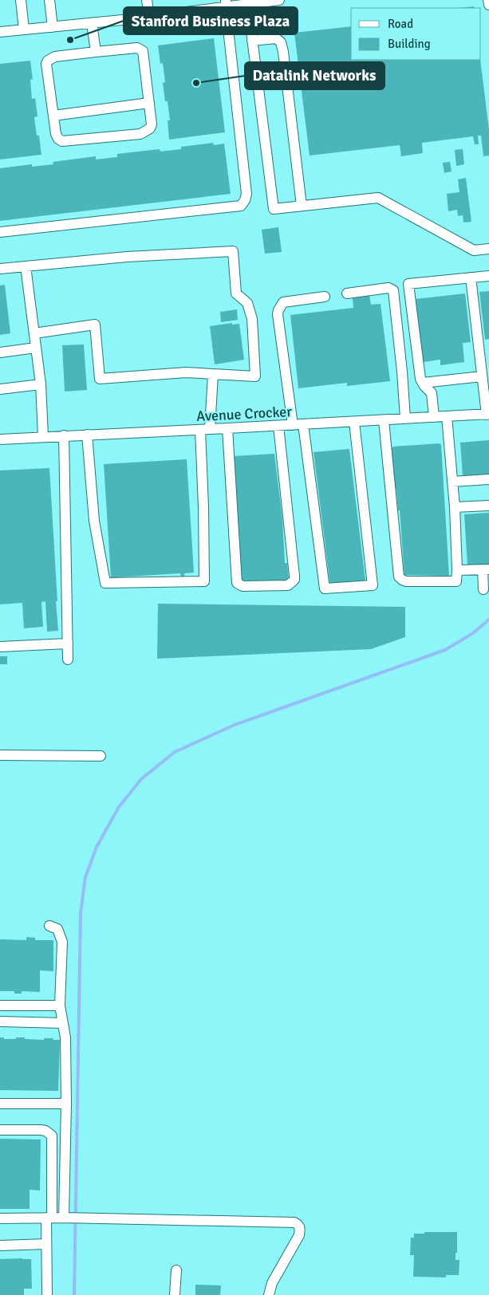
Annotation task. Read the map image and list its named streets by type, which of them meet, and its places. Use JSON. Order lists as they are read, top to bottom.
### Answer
{
  "streets": {
    "street": ["Avenue Crocker"]
  },
  "places": ["Stanford Business Plaza", "Datalink Networks"],
  "legend": ["Road", "Building"]
}
